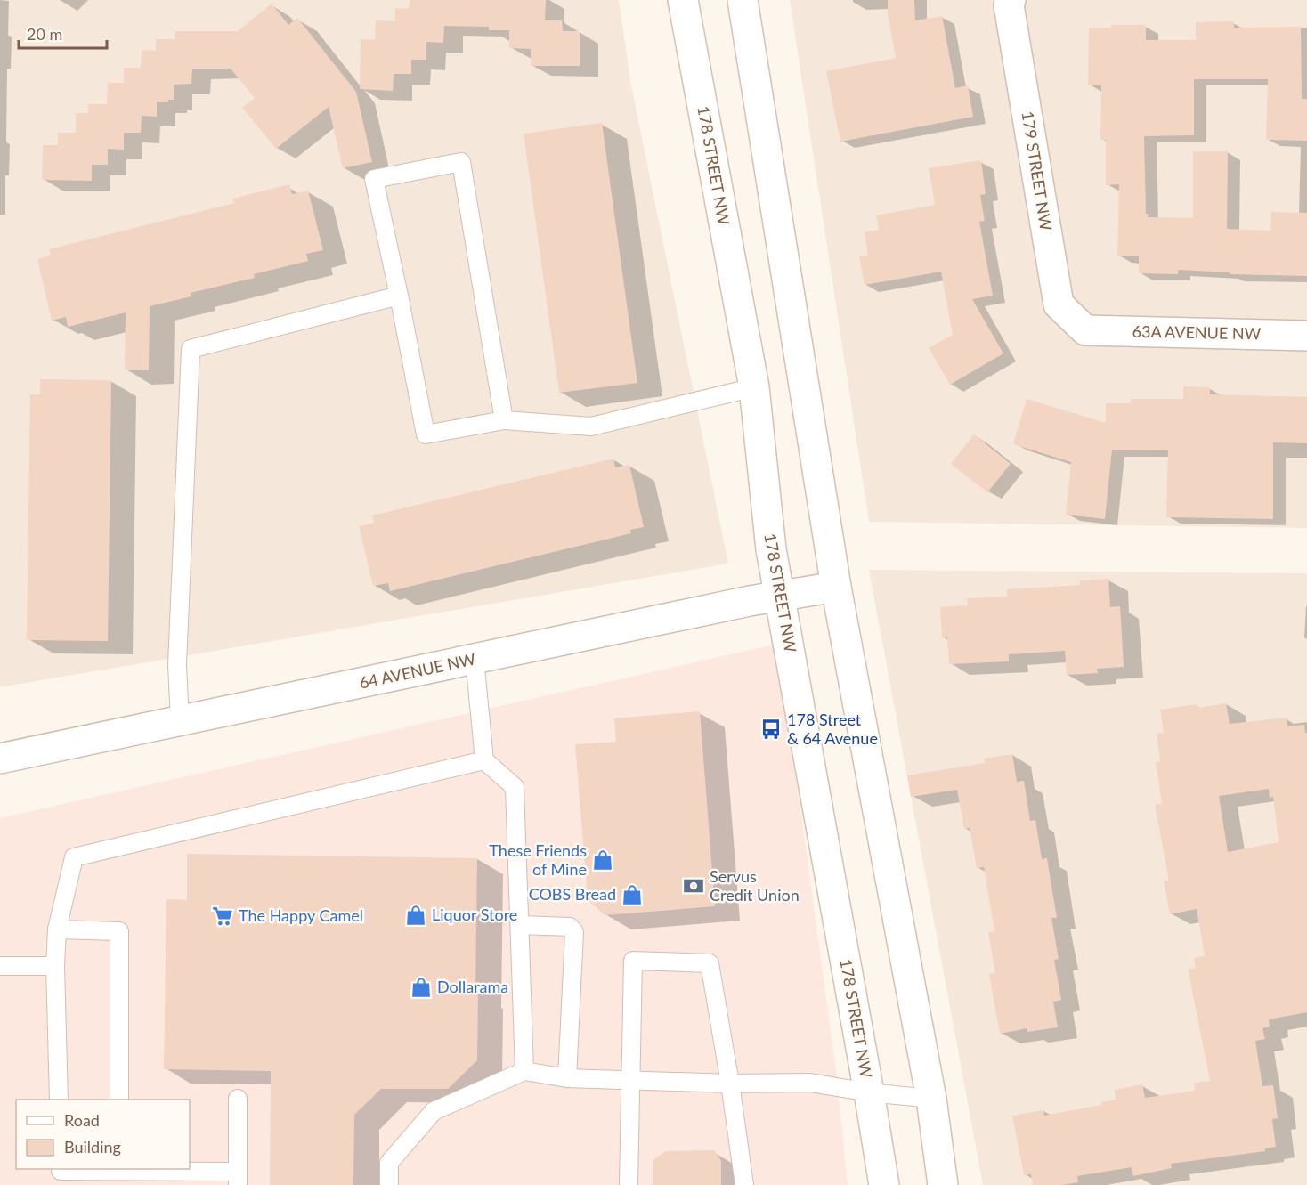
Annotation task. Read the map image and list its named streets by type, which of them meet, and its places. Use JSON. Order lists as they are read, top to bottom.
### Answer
{
  "streets": {
    "main road": [
      "178 STREET NW",
      "179 STREET NW",
      "63A AVENUE NW",
      "64 AVENUE NW"
    ]
  },
  "crossings": [
    ["178 STREET NW", "64 AVENUE NW"],
    ["179 STREET NW", "63A AVENUE NW"]
  ],
  "places": {
    "bus stop": ["178 Street & 64 Avenue"],
    "shop": [
      "These Friends of Mine",
      "COBS Bread",
      "Liquor Store",
      "Dollarama"
    ],
    "bank": ["Servus Credit Union"],
    "supermarket": ["The Happy Camel"]
  },
  "legend": ["Road", "Building"],
  "scale_bar": "20 m"
}
